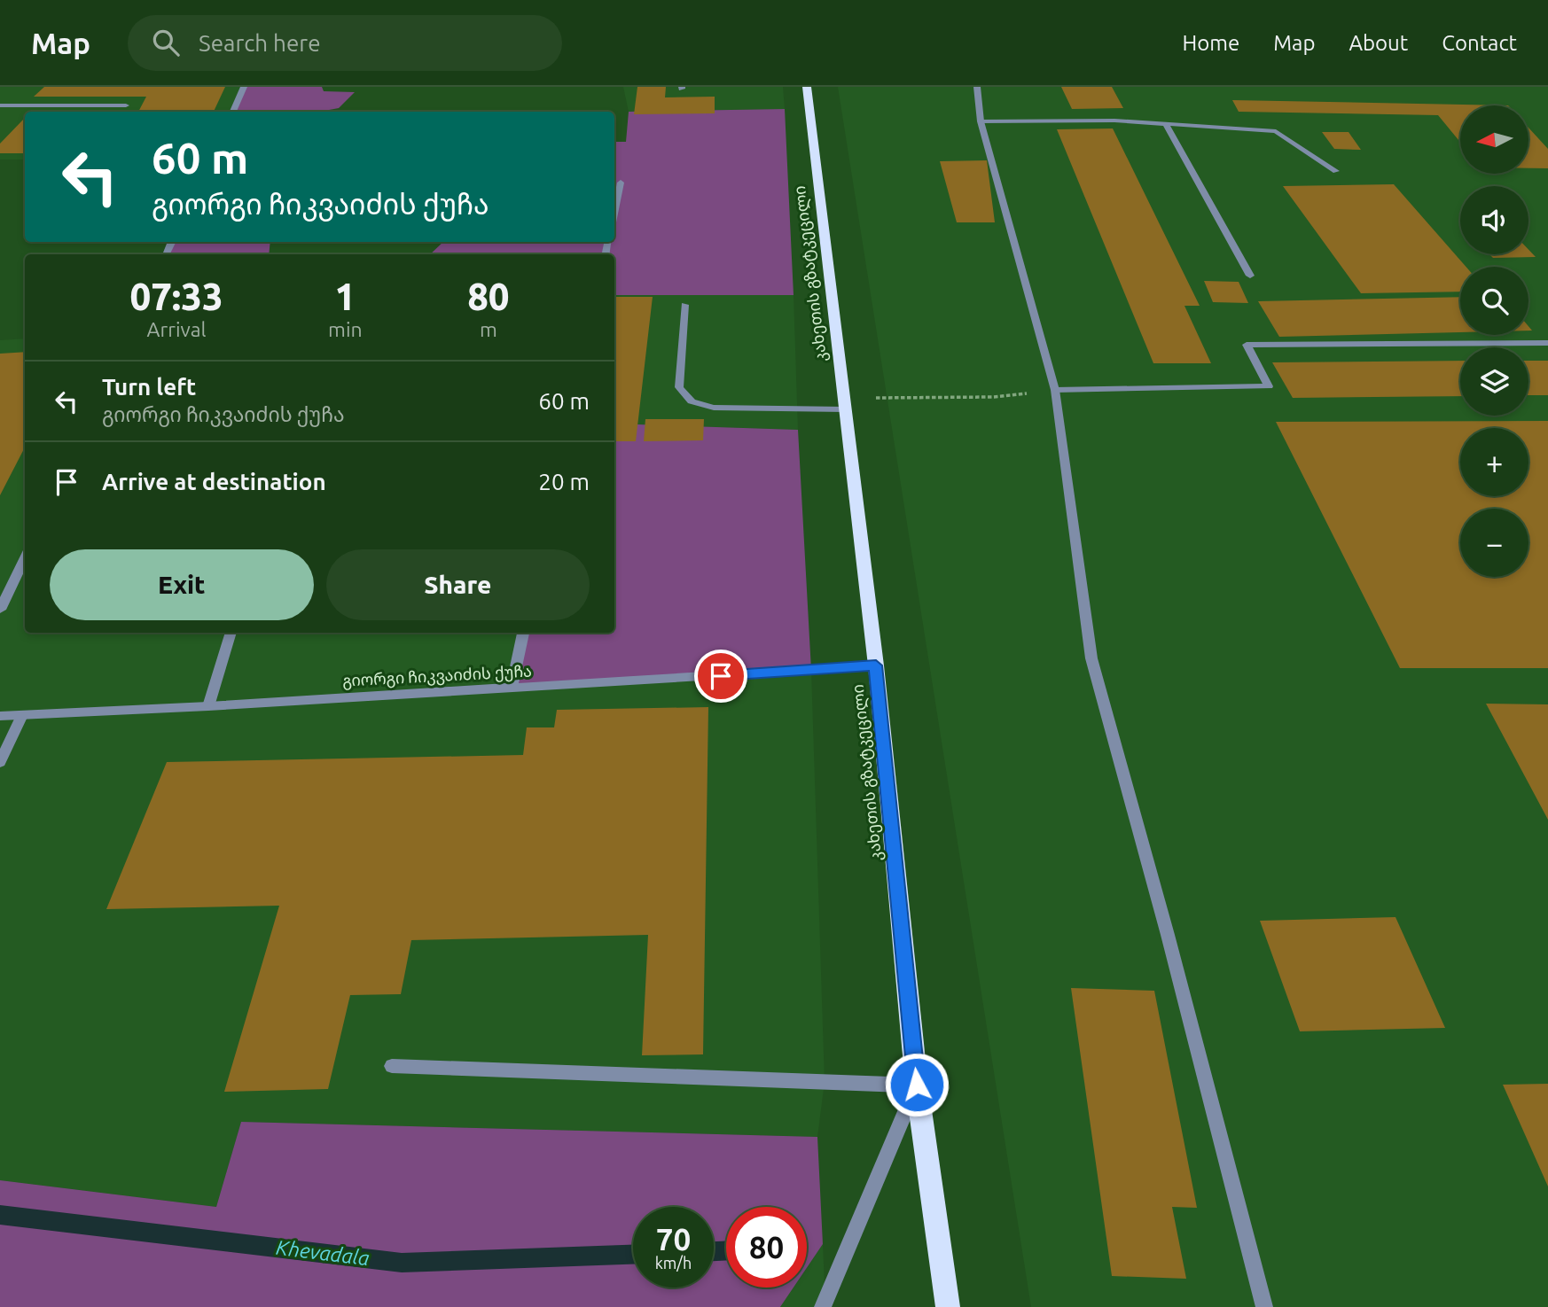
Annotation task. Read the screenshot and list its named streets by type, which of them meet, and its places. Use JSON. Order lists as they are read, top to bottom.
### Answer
{
  "streets": {
    "highway": ["კახეთის გზატკეცილი"],
    "street": ["გიორგი ჩიკვაიძის ქუჩა"]
  },
  "crossings": [
    ["კახეთის გზატკეცილი", "გიორგი ჩიკვაიძის ქუჩა"]
  ],
  "water": ["Khevadala"],
  "north": "left",
  "page": {
    "header": "Map",
    "search": "Search here",
    "nav": [
      "Home",
      "Map",
      "About",
      "Contact"
    ],
    "map_buttons": ["+", "−"],
    "turn": ["60 m", "გიორგი ჩიკვაიძის ქუჩა"],
    "eta": [
      "07:33",
      "Arrival",
      "1",
      "min",
      "80",
      "m"
    ],
    "list": [
      {
        "name": "Turn left",
        "note": "გიორგი ჩიკვაიძის ქუჩა",
        "value": "60 m"
      },
      {
        "name": "Arrive at destination",
        "value": "20 m"
      }
    ],
    "buttons": ["Exit", "Share"],
    "speed": "70 km/h",
    "limit": "80"
  }
}
